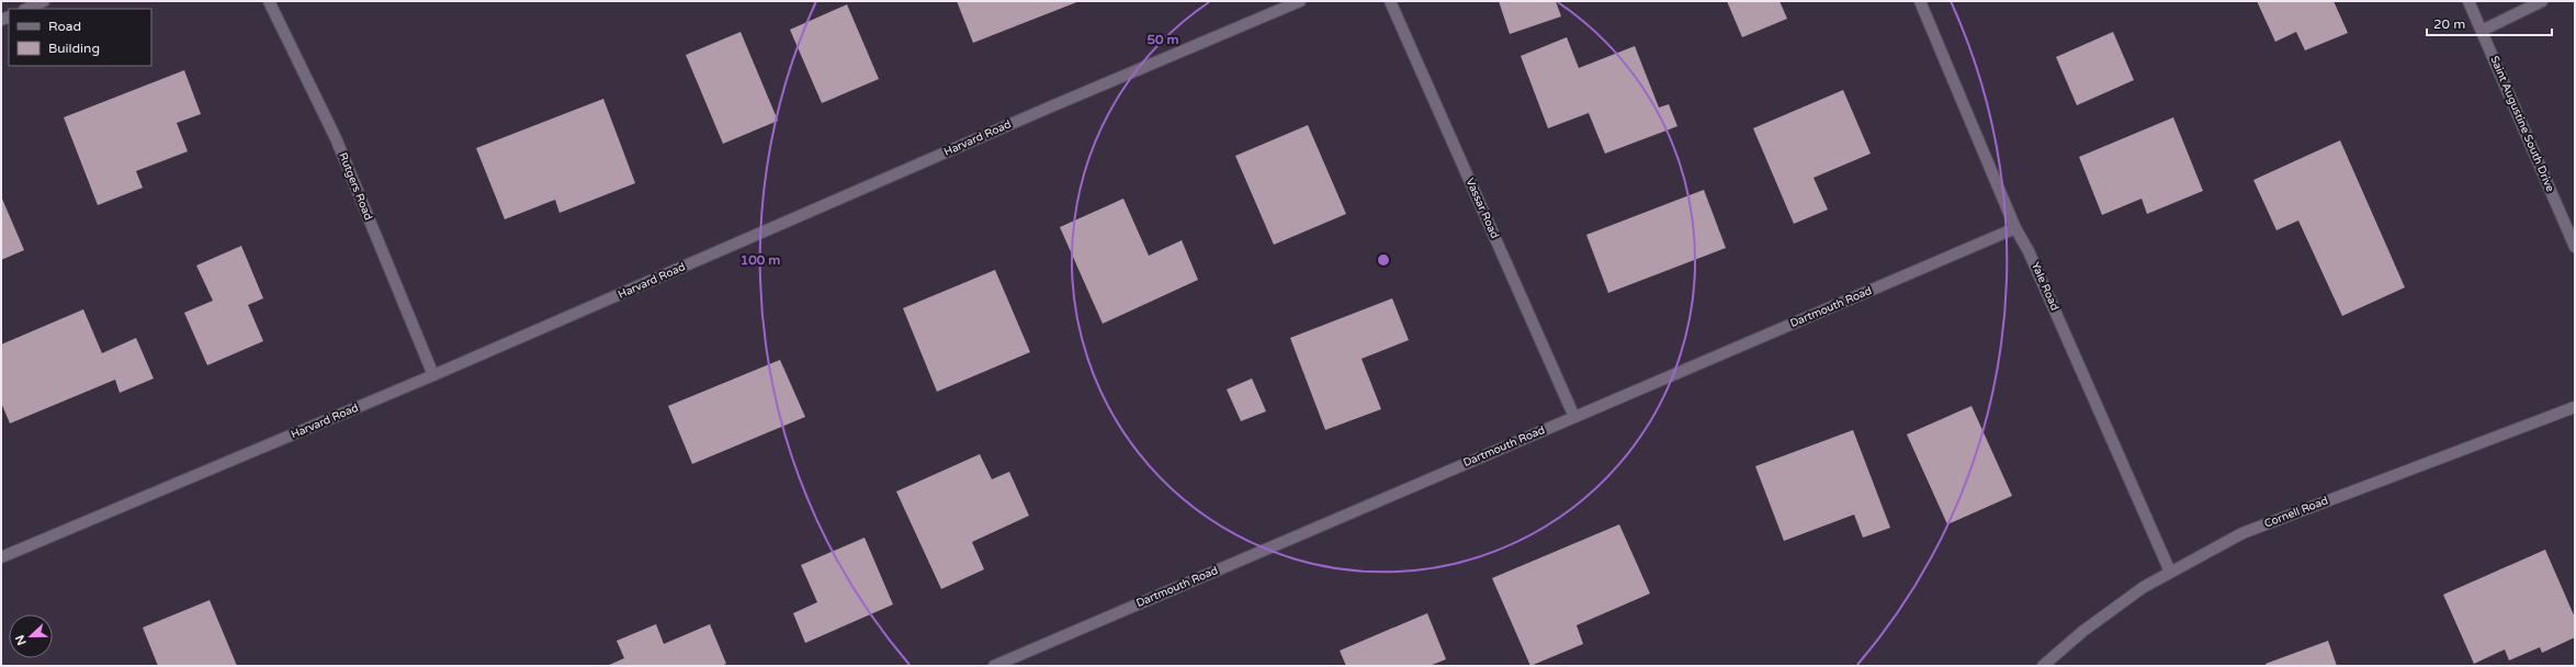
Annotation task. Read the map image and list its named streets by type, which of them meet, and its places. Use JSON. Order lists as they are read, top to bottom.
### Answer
{
  "streets": {
    "street": [
      "Saint Augustine South Drive",
      "Harvard Road",
      "Rutgers Road",
      "Vassar Road",
      "Yale Road",
      "Dartmouth Road",
      "Cornell Road"
    ]
  },
  "crossings": [
    ["Harvard Road", "Rutgers Road"],
    ["Vassar Road", "Dartmouth Road"],
    ["Yale Road", "Dartmouth Road"],
    ["Yale Road", "Cornell Road"]
  ],
  "legend": ["Road", "Building"],
  "scale_bar": "20 m",
  "north": "left",
  "rings": ["50 m", "100 m"]
}
